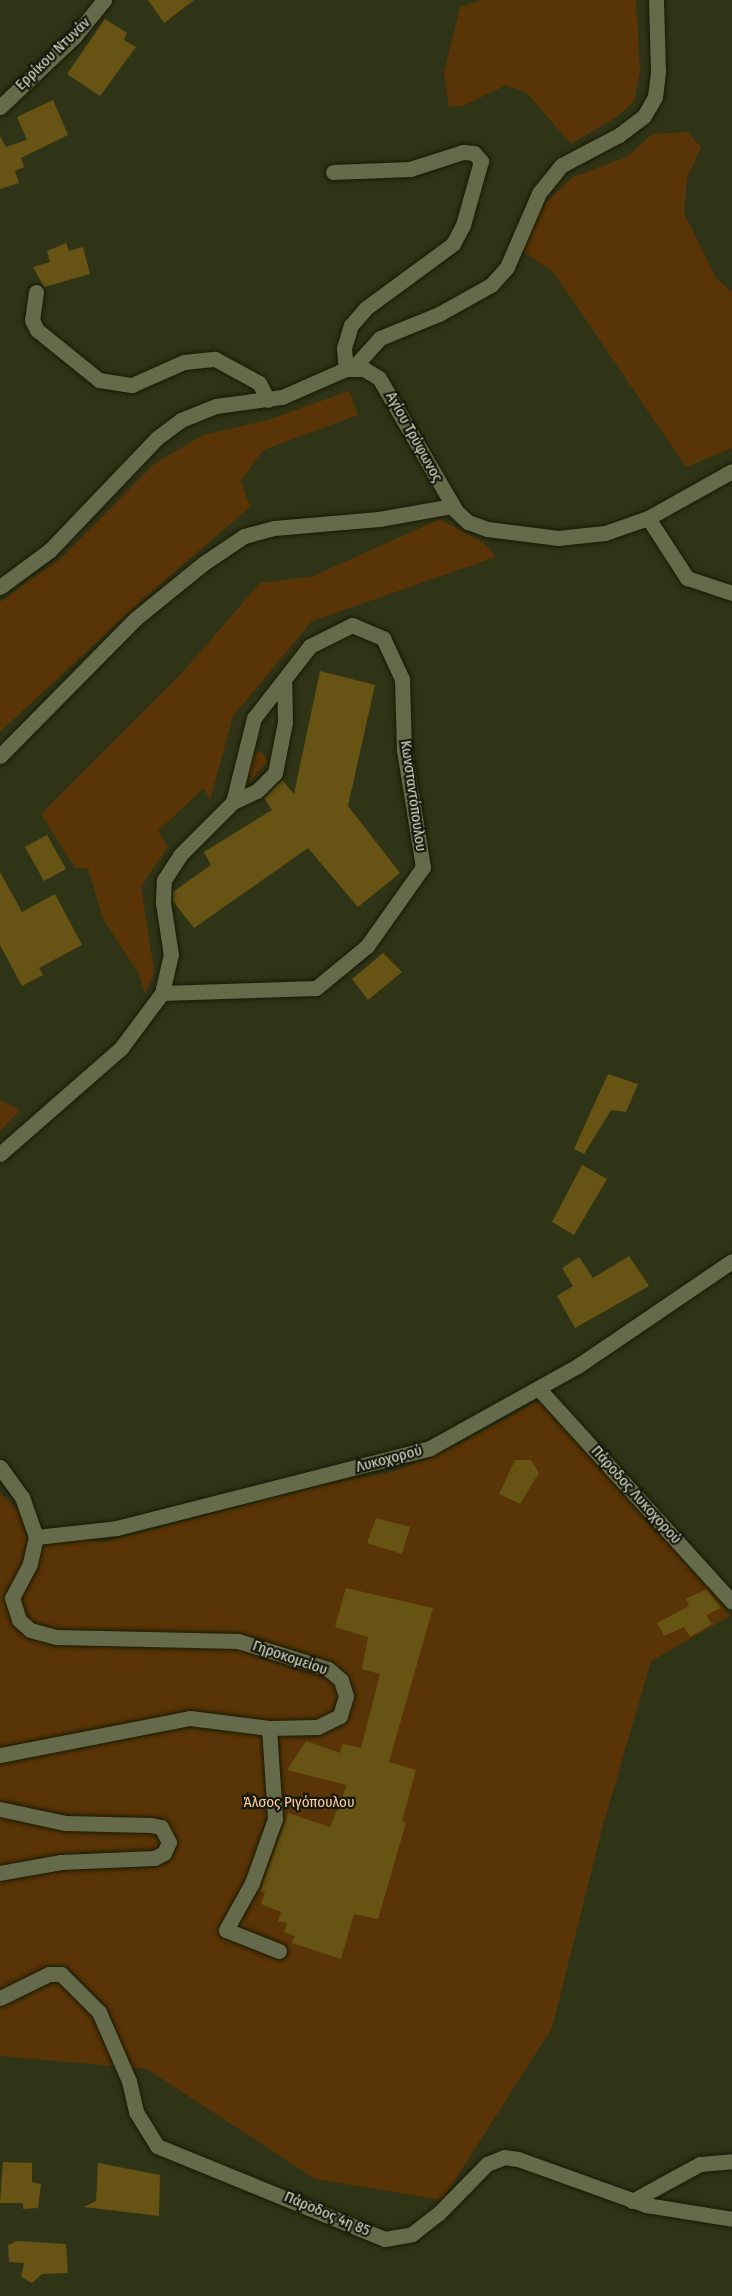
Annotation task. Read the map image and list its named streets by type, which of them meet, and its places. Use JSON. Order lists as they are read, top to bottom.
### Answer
{
  "streets": {
    "street": [
      "Ερρίκου Ντυνάν",
      "Αγίου Τρύφωνος",
      "Κωνσταντόπουλου",
      "Λυκοχορού",
      "Πάροδος Λυκοχορού",
      "Γηροκομείου",
      "Πάροδος 4η 85"
    ]
  },
  "crossings": [
    ["Λυκοχορού", "Πάροδος Λυκοχορού"],
    ["Λυκοχορού", "Γηροκομείου"]
  ],
  "parks": ["Άλσος Ριγόπουλου"]
}
